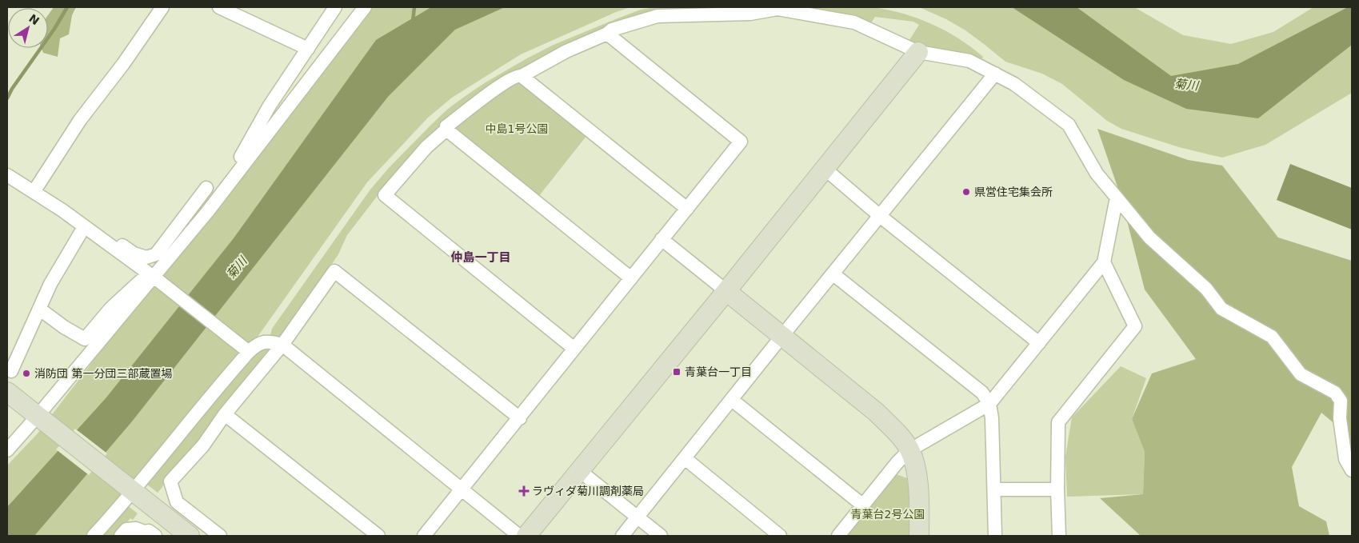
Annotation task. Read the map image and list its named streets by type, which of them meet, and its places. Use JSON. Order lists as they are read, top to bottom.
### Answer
{
  "districts": ["仲島一丁目"],
  "water": ["菊川"],
  "parks": ["中島1号公園", "青葉台2号公園"],
  "places": {
    "other": ["県営住宅集会所", "消防団 第一分団三部蔵置場"],
    "transit": ["青葉台一丁目"],
    "health": ["ラヴィダ菊川調剤薬局"]
  },
  "north": "top right"
}
